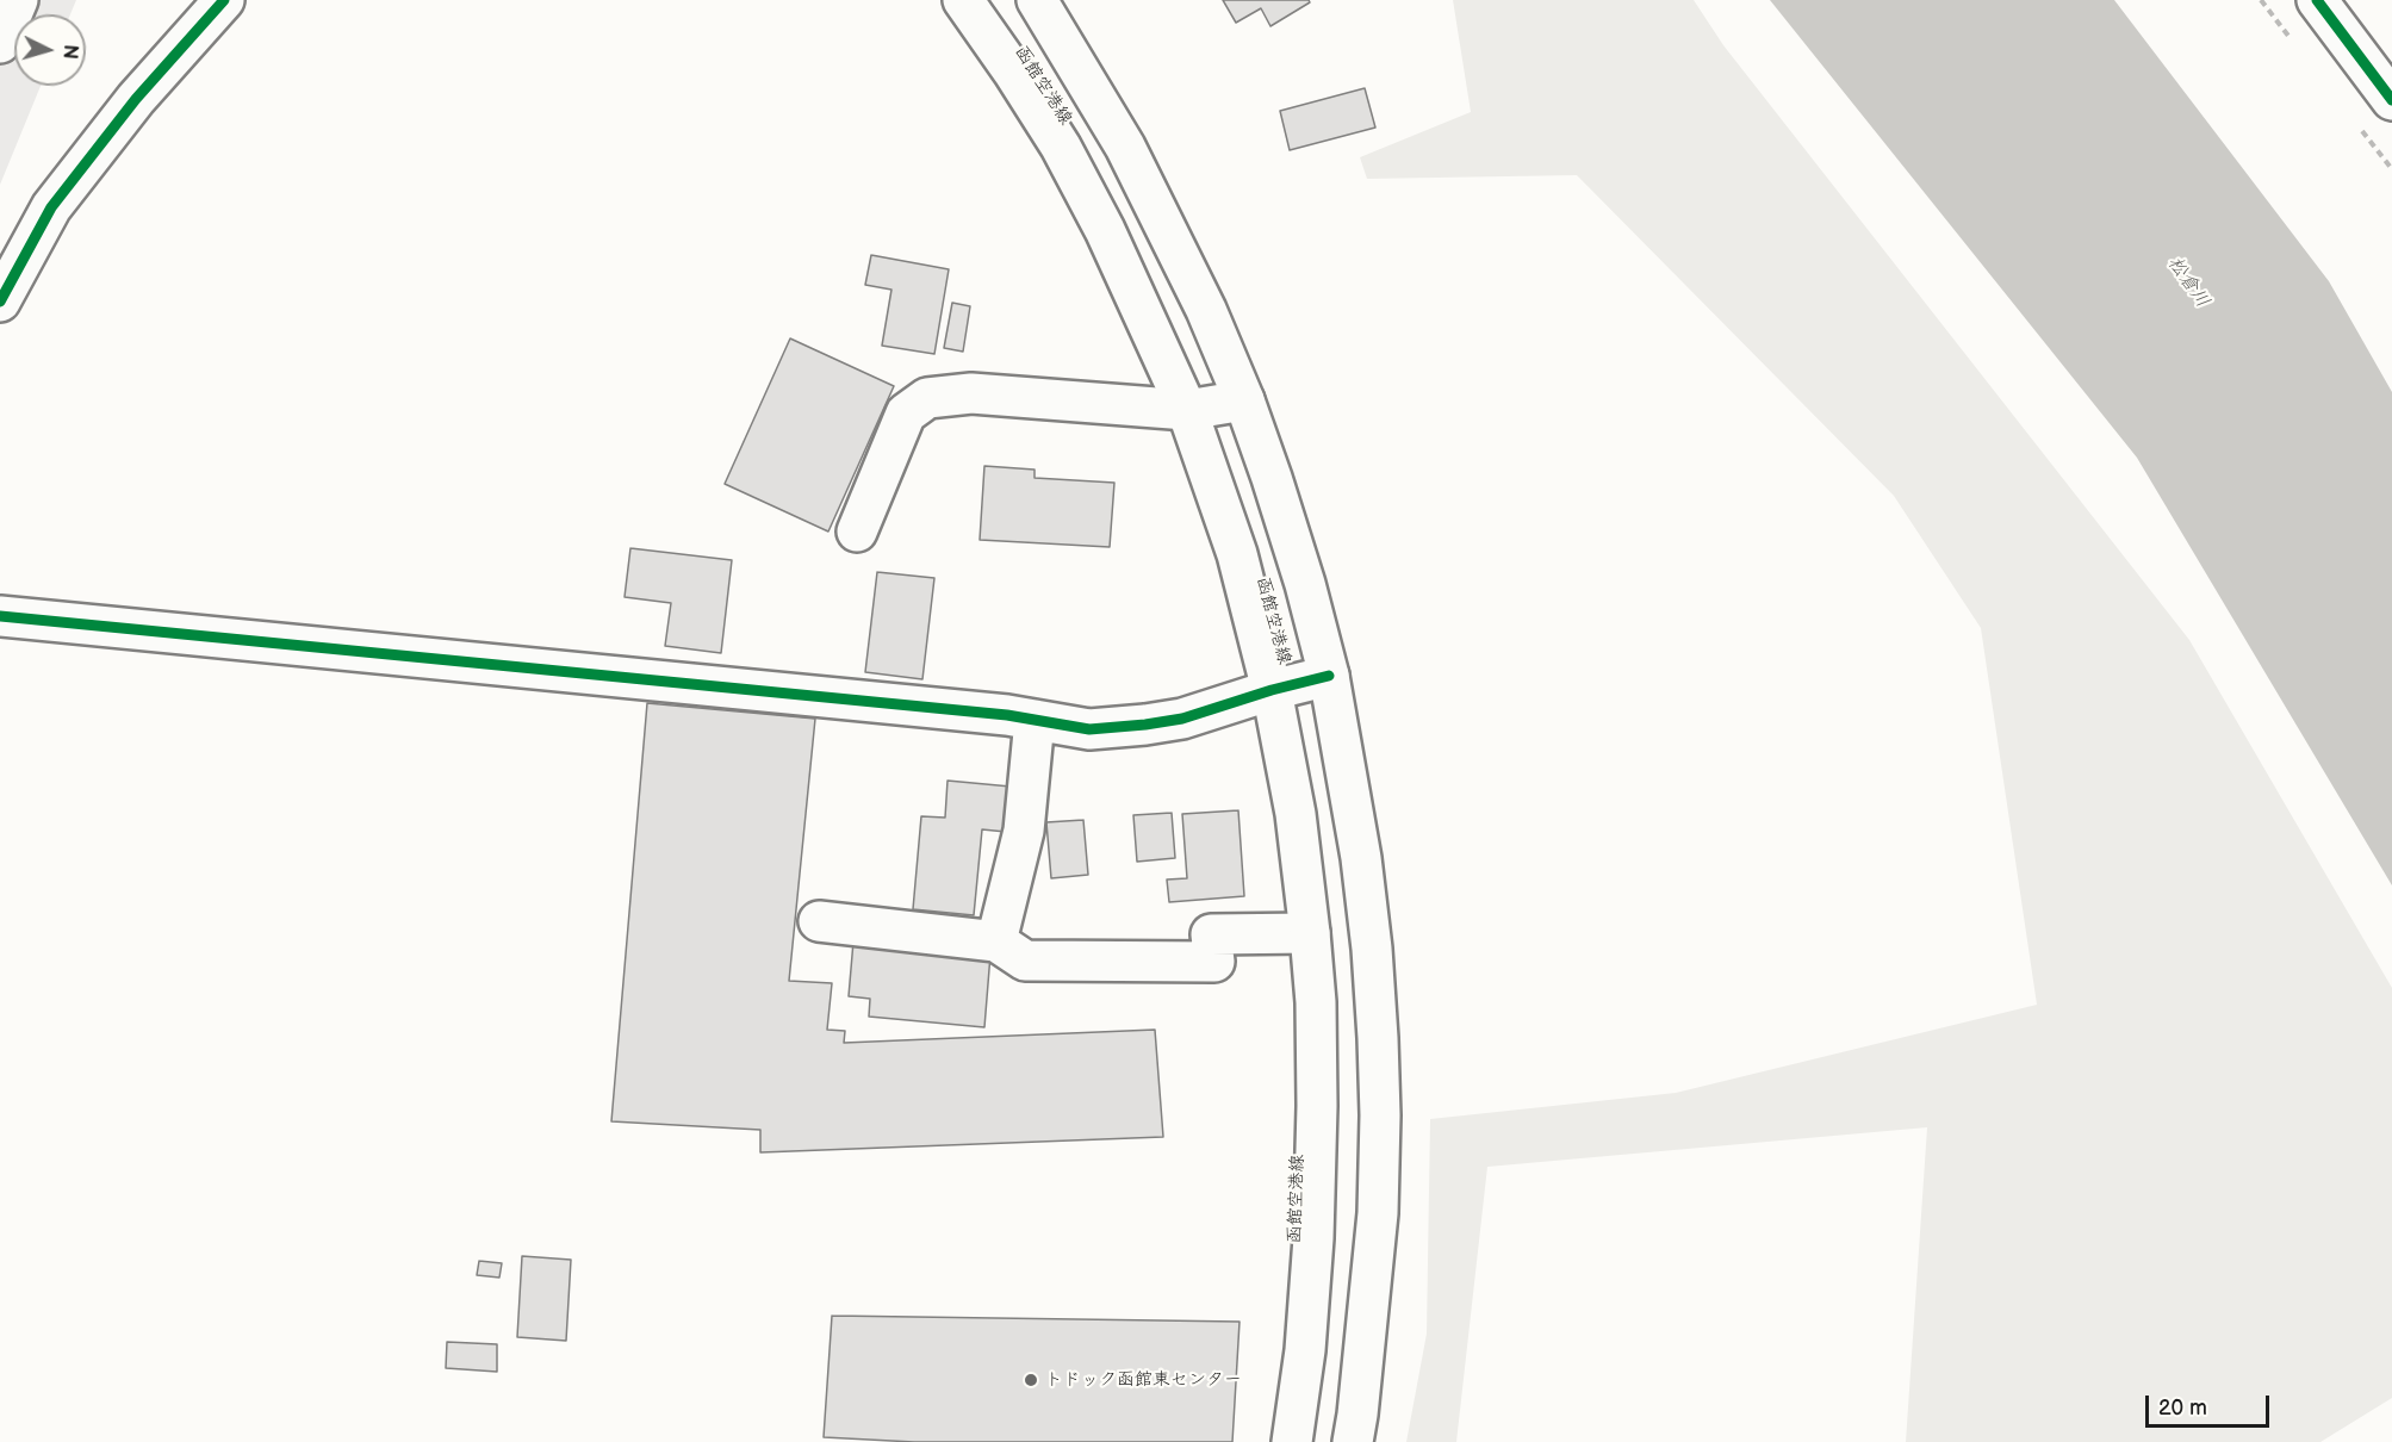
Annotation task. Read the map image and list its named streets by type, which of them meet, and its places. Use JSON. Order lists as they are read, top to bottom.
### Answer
{
  "streets": {
    "main road": ["函館空港線"]
  },
  "water": ["松倉川"],
  "places": ["トドック函館東センター"],
  "scale_bar": "20 m",
  "north": "right"
}
